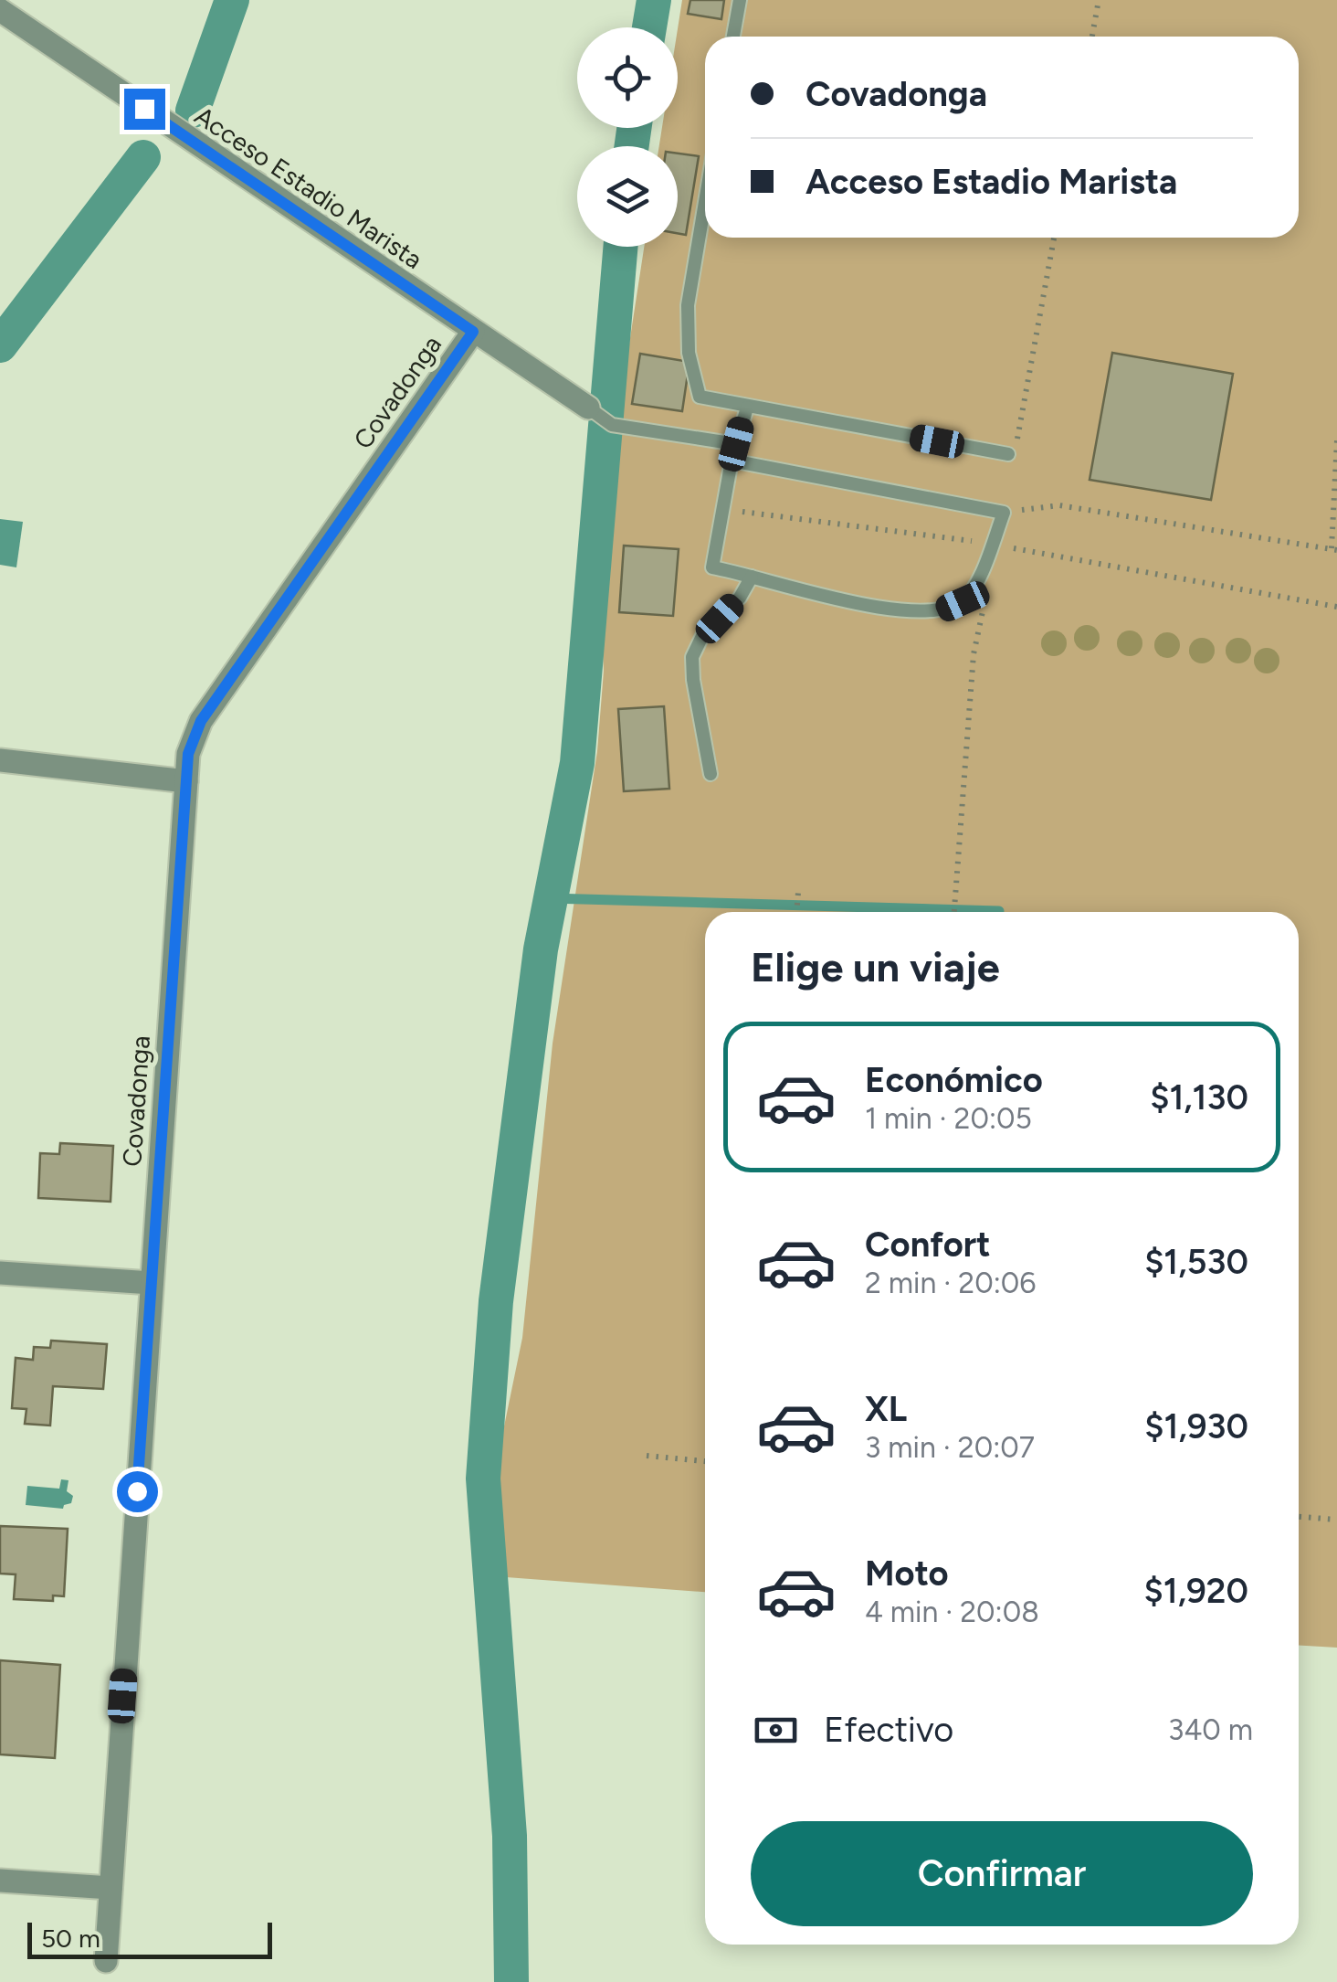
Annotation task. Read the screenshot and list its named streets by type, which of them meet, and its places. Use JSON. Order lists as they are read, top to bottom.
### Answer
{
  "streets": {
    "street": ["Acceso Estadio Marista", "Covadonga"]
  },
  "crossings": [
    ["Acceso Estadio Marista", "Covadonga"]
  ],
  "scale_bar": "50 m",
  "page": {
    "banner": ["Covadonga", "Acceso Estadio Marista"],
    "heading": "Elige un viaje",
    "list": [
      {
        "name": "Económico",
        "note": "1 min · 20:05",
        "value": "$1,130"
      },
      {
        "name": "Confort",
        "note": "2 min · 20:06",
        "value": "$1,530"
      },
      {
        "name": "XL",
        "note": "3 min · 20:07",
        "value": "$1,930"
      },
      {
        "name": "Moto",
        "note": "4 min · 20:08",
        "value": "$1,920"
      }
    ],
    "pay": ["Efectivo", "340 m"],
    "buttons": "Confirmar",
    "scale": "50 m"
  }
}
